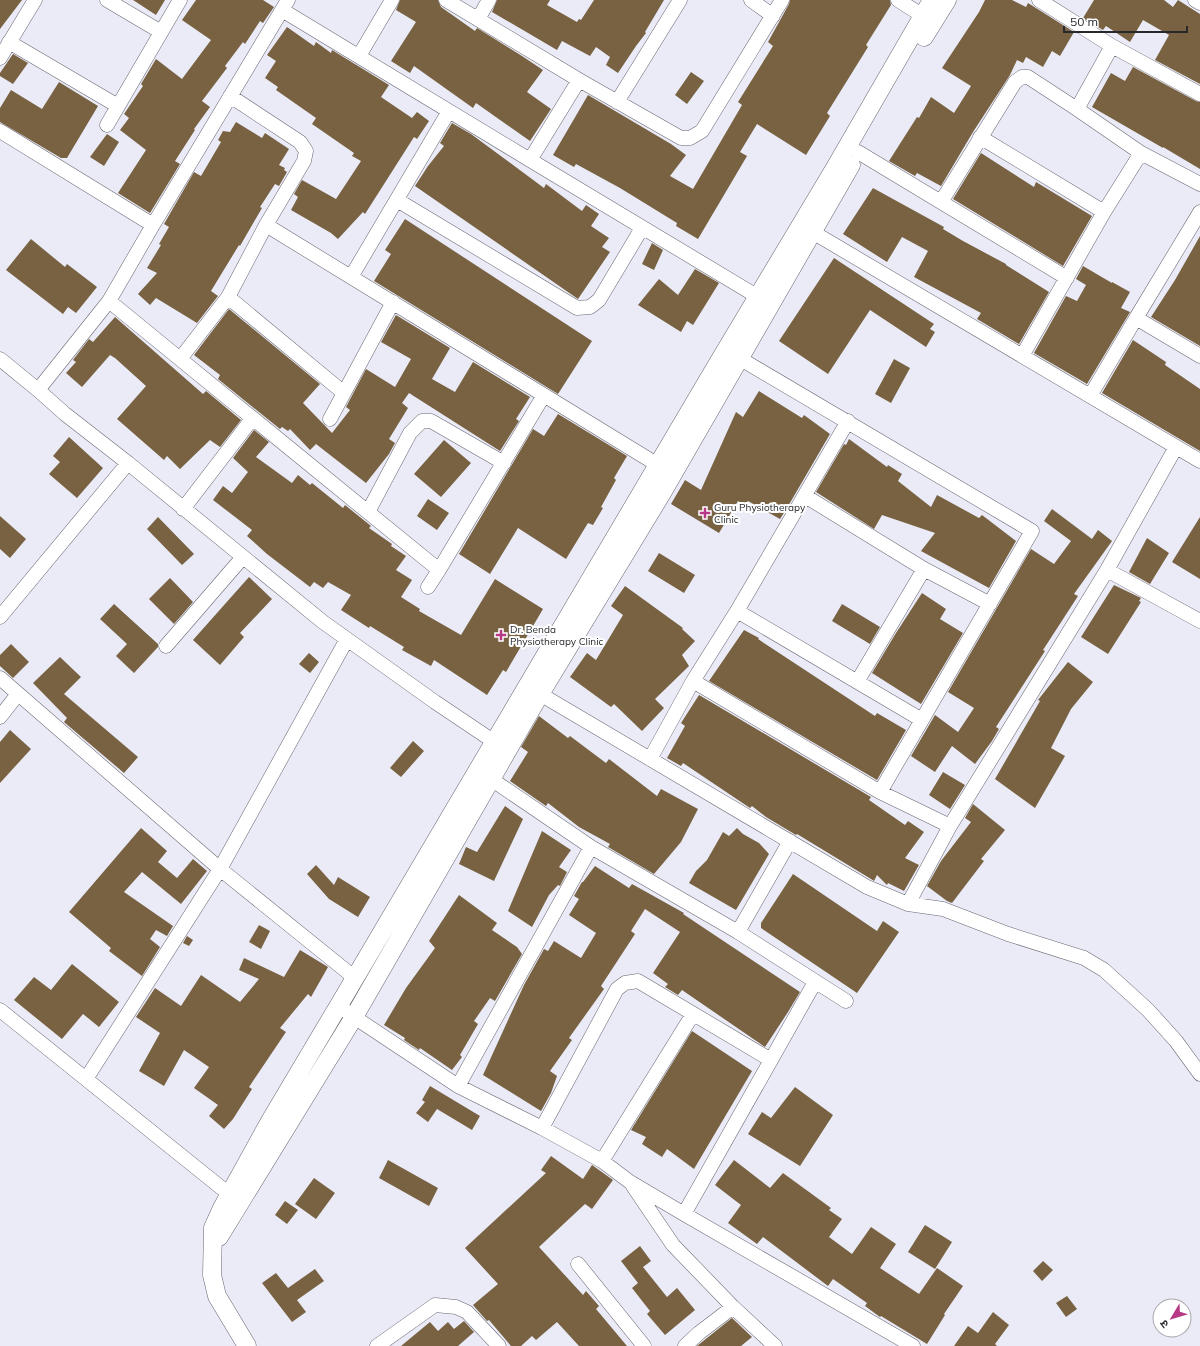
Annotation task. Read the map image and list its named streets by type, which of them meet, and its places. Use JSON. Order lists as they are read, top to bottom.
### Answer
{
  "places": {
    "health": ["Guru Physiotherapy Clinic", "Dr. Benda Physiotherapy Clinic"]
  },
  "scale_bar": "50 m",
  "north": "bottom left"
}
